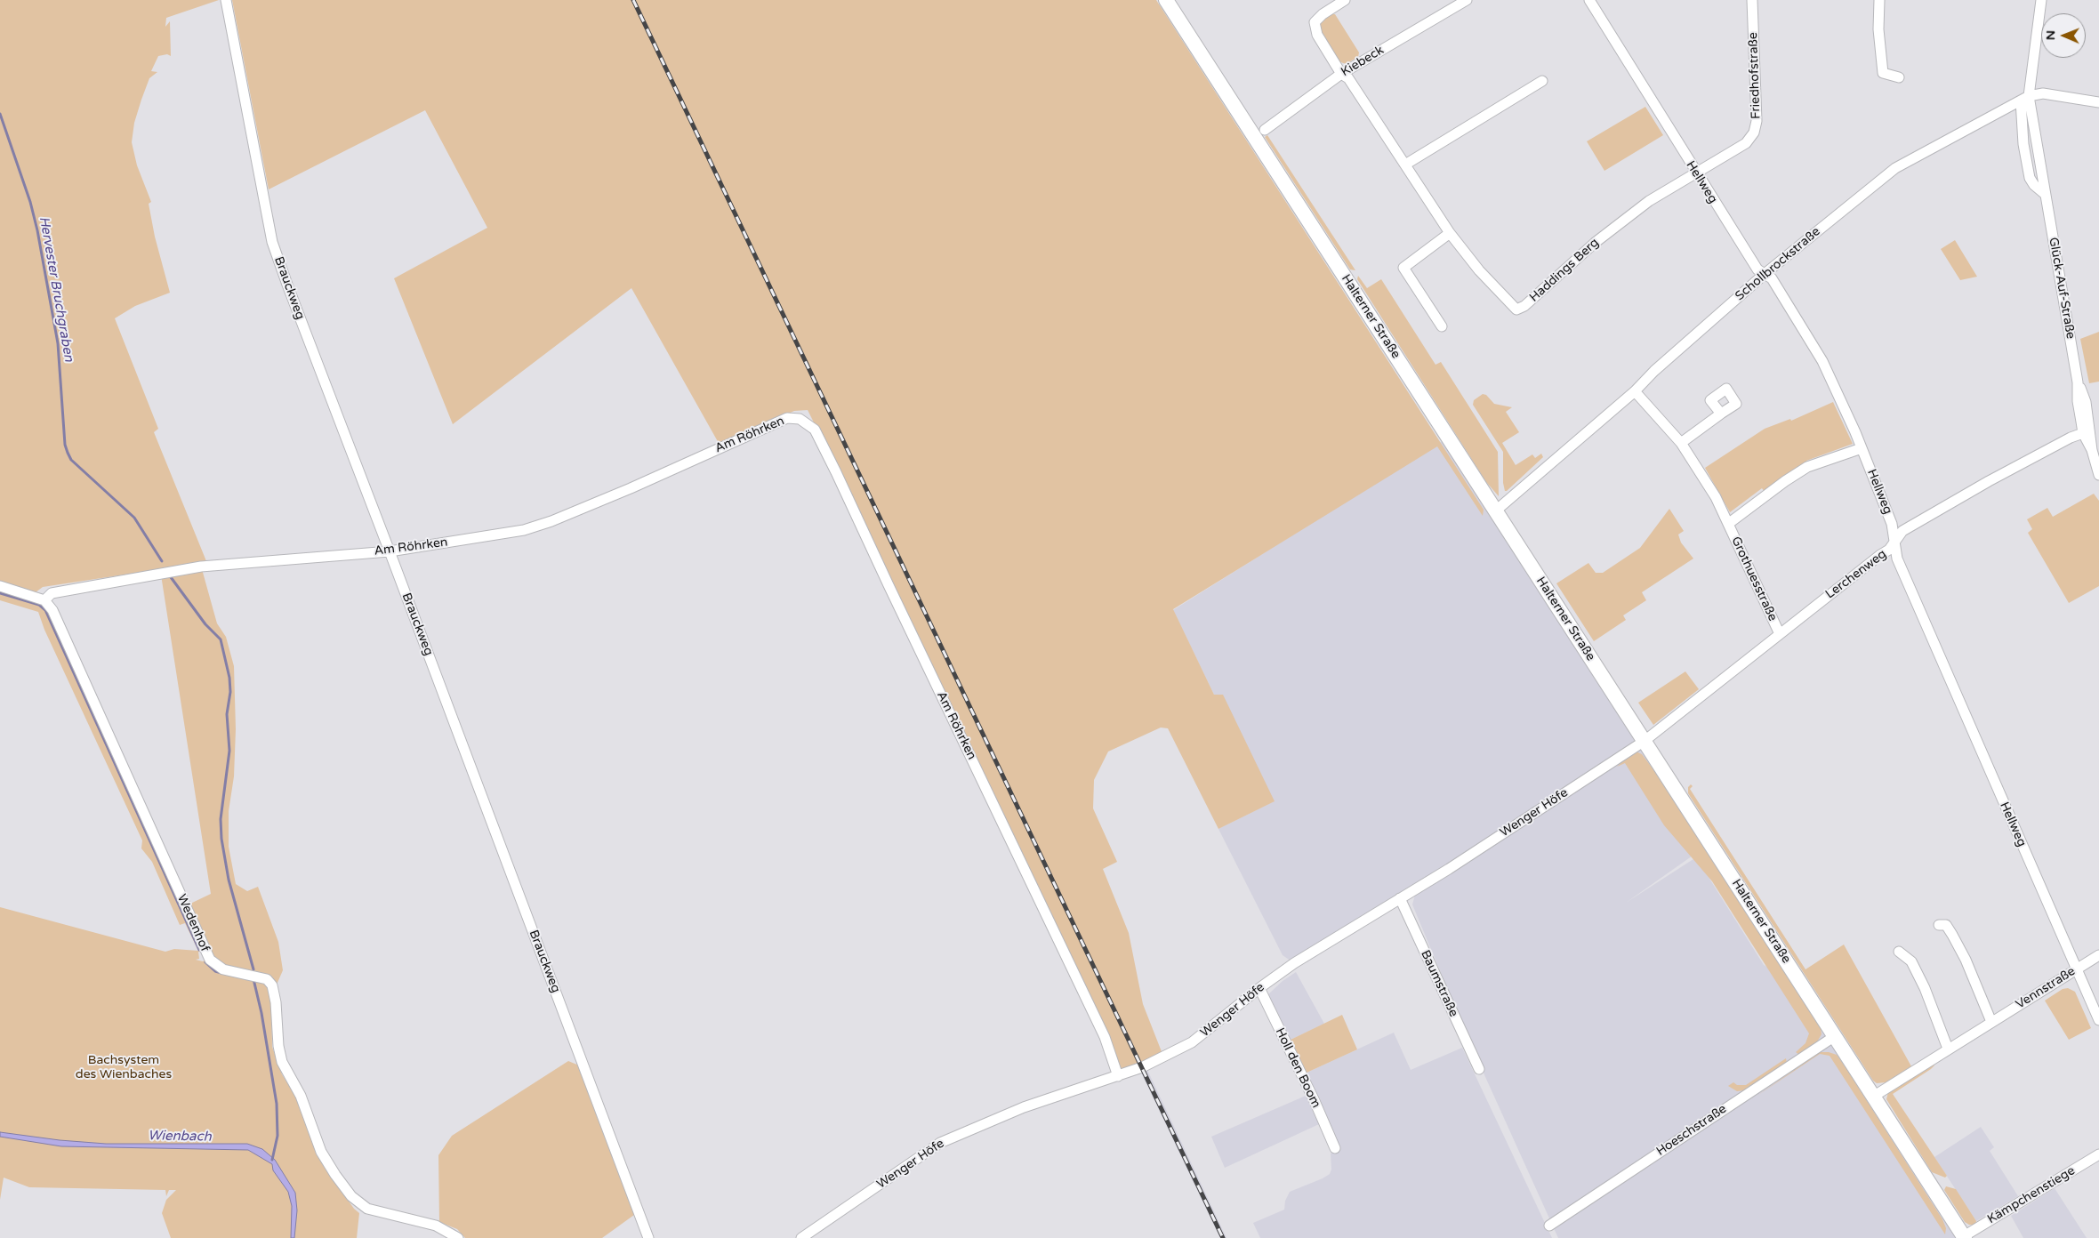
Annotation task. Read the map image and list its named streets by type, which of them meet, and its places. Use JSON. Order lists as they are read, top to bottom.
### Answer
{
  "streets": {
    "main road": ["Halterner Straße"],
    "street": [
      "Kiebeck",
      "Friedhofstraße",
      "Hellweg",
      "Schollbrockstraße",
      "Haddings Berg",
      "Brauckweg",
      "Glück-Auf-Straße",
      "Am Röhrken",
      "Lerchenweg",
      "Grothuesstraße",
      "Wenger Höfe",
      "Wedenhof",
      "Baumstraße",
      "Vennstraße",
      "Holl den Boom",
      "Hoeschstraße",
      "Kämpchenstiege"
    ]
  },
  "crossings": [
    ["Kiebeck", "Haddings Berg"],
    ["Friedhofstraße", "Hellweg"],
    ["Friedhofstraße", "Haddings Berg"],
    ["Hellweg", "Schollbrockstraße"],
    ["Hellweg", "Haddings Berg"],
    ["Hellweg", "Lerchenweg"],
    ["Hellweg", "Grothuesstraße"],
    ["Hellweg", "Vennstraße"],
    ["Schollbrockstraße", "Glück-Auf-Straße"],
    ["Schollbrockstraße", "Halterner Straße"],
    ["Schollbrockstraße", "Grothuesstraße"],
    ["Brauckweg", "Am Röhrken"],
    ["Glück-Auf-Straße", "Lerchenweg"],
    ["Halterner Straße", "Lerchenweg"],
    ["Halterner Straße", "Wenger Höfe"],
    ["Halterner Straße", "Vennstraße"],
    ["Halterner Straße", "Hoeschstraße"],
    ["Halterner Straße", "Kämpchenstiege"],
    ["Am Röhrken", "Wenger Höfe"],
    ["Am Röhrken", "Wedenhof"],
    ["Lerchenweg", "Grothuesstraße"],
    ["Lerchenweg", "Wenger Höfe"],
    ["Wenger Höfe", "Baumstraße"],
    ["Wenger Höfe", "Holl den Boom"]
  ],
  "water": ["Hervester Bruchgraben", "Wienbach"],
  "parks": ["Bachsystem des Wienbaches"],
  "north": "left"
}
